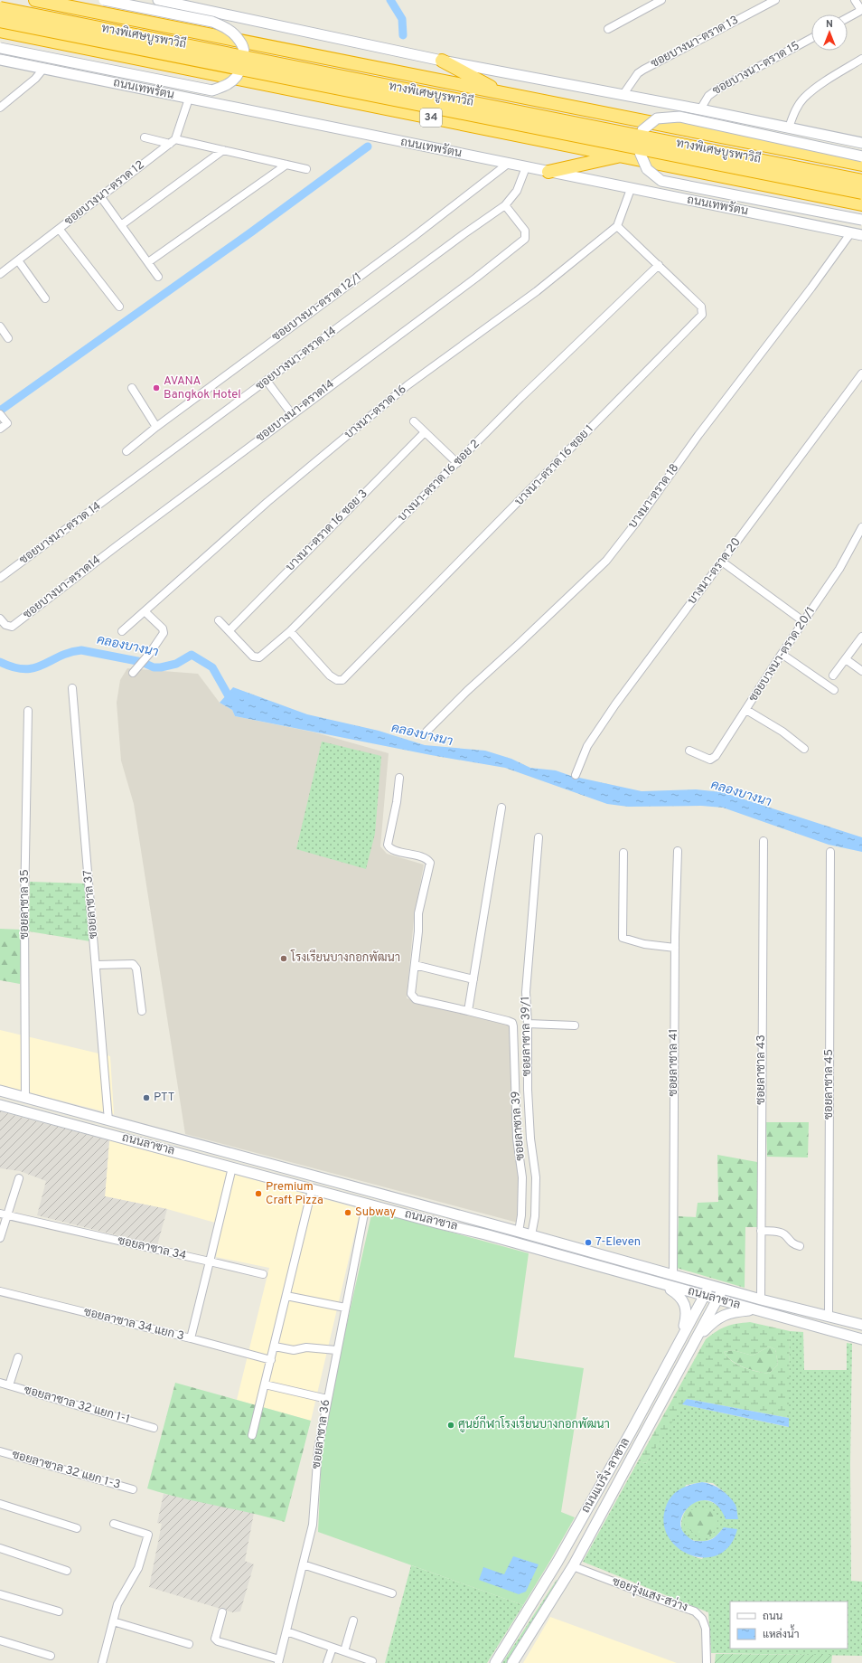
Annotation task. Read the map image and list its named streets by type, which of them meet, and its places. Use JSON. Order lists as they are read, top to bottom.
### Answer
{
  "streets": {
    "highway": ["ทางพิเศษบูรพาวิถี", "34"],
    "street": [
      "ซอยบางนา-ตราด 13",
      "ซอยบางนา-ตราด 15",
      "ถนนเทพรัตน",
      "ซอยบางนา-ตราด 12",
      "ซอยบางนา-ตราด 12/1",
      "ซอยบางนา-ตราด 14",
      "ซอยบางนา-ตราด14",
      "บางนา-ตราด 16",
      "บางนา-ตราด 16 ซอย 1",
      "บางนา-ตราด 16 ซอย 2",
      "บางนา-ตราด 18",
      "บางนา-ตราด 16 ซอย 3",
      "บางนา-ตราด 20",
      "ซอยบางนา-ตราด 20/1",
      "ซอยลาซาล 35",
      "ซอยลาซาล 37",
      "ซอยลาซาล 39/1",
      "ซอยลาซาล 41",
      "ซอยลาซาล 43",
      "ซอยลาซาล 45",
      "ซอยลาซาล 39",
      "ถนนลาซาล",
      "ซอยลาซาล 34",
      "ซอยลาซาล 34 แยก 3",
      "ซอยลาซาล 32 แยก 1-1",
      "ซอยลาซาล 36",
      "ซอยลาซาล 32 แยก 1-3",
      "ถนนแบริ่ง-ลาซาล",
      "ซอยรุ่งแสง-สว่าง"
    ]
  },
  "crossings": [
    ["ถนนเทพรัตน", "ซอยบางนา-ตราด 12/1"],
    ["ถนนเทพรัตน", "บางนา-ตราด 18"],
    ["ซอยบางนา-ตราด 14", "ซอยบางนา-ตราด14"],
    ["บางนา-ตราด 16", "บางนา-ตราด 16 ซอย 1"],
    ["บางนา-ตราด 16 ซอย 1", "บางนา-ตราด 16 ซอย 2"],
    ["บางนา-ตราด 16 ซอย 2", "บางนา-ตราด 16 ซอย 3"],
    ["ซอยลาซาล 35", "ถนนลาซาล"],
    ["ซอยลาซาล 37", "ถนนลาซาล"],
    ["ซอยลาซาล 39/1", "ถนนลาซาล"],
    ["ซอยลาซาล 41", "ถนนลาซาล"],
    ["ซอยลาซาล 43", "ถนนลาซาล"],
    ["ซอยลาซาล 45", "ถนนลาซาล"],
    ["ซอยลาซาล 39", "ถนนลาซาล"],
    ["ถนนลาซาล", "ซอยลาซาล 36"],
    ["ถนนลาซาล", "ถนนแบริ่ง-ลาซาล"],
    ["ซอยลาซาล 34", "ซอยลาซาล 34 แยก 3"],
    ["ถนนแบริ่ง-ลาซาล", "ซอยรุ่งแสง-สว่าง"]
  ],
  "water": ["คลองบางนา"],
  "places": [
    "AVANA Bangkok Hotel",
    "โรงเรียนบางกอกพัฒนา",
    "PTT",
    "Premium Craft Pizza",
    "Subway",
    "7-Eleven",
    "ศูนย์กีฬาโรงเรียนบางกอกพัฒนา"
  ],
  "legend": ["ถนน", "แหล่งน้ำ"],
  "north": "top"
}
